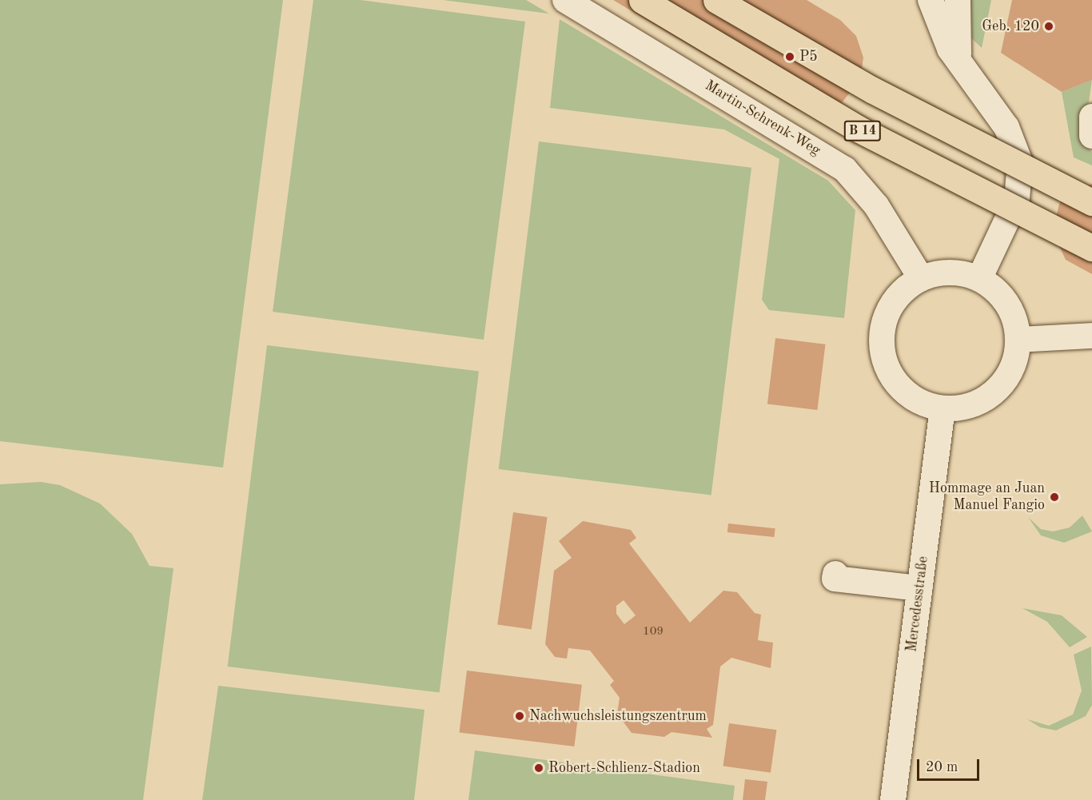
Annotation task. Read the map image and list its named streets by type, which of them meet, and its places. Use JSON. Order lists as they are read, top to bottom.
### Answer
{
  "streets": {
    "highway": ["B 14"],
    "street": ["Martin-Schrenk-Weg", "Mercedesstraße"]
  },
  "crossings": [
    ["Martin-Schrenk-Weg", "Mercedesstraße"]
  ],
  "places": [
    "Geb. 120",
    "P5",
    "Hommage an Juan Manuel Fangio",
    "Nachwuchsleistungszentrum",
    "Robert-Schlienz-Stadion"
  ],
  "house_numbers": ["109"],
  "scale_bar": "20 m"
}
